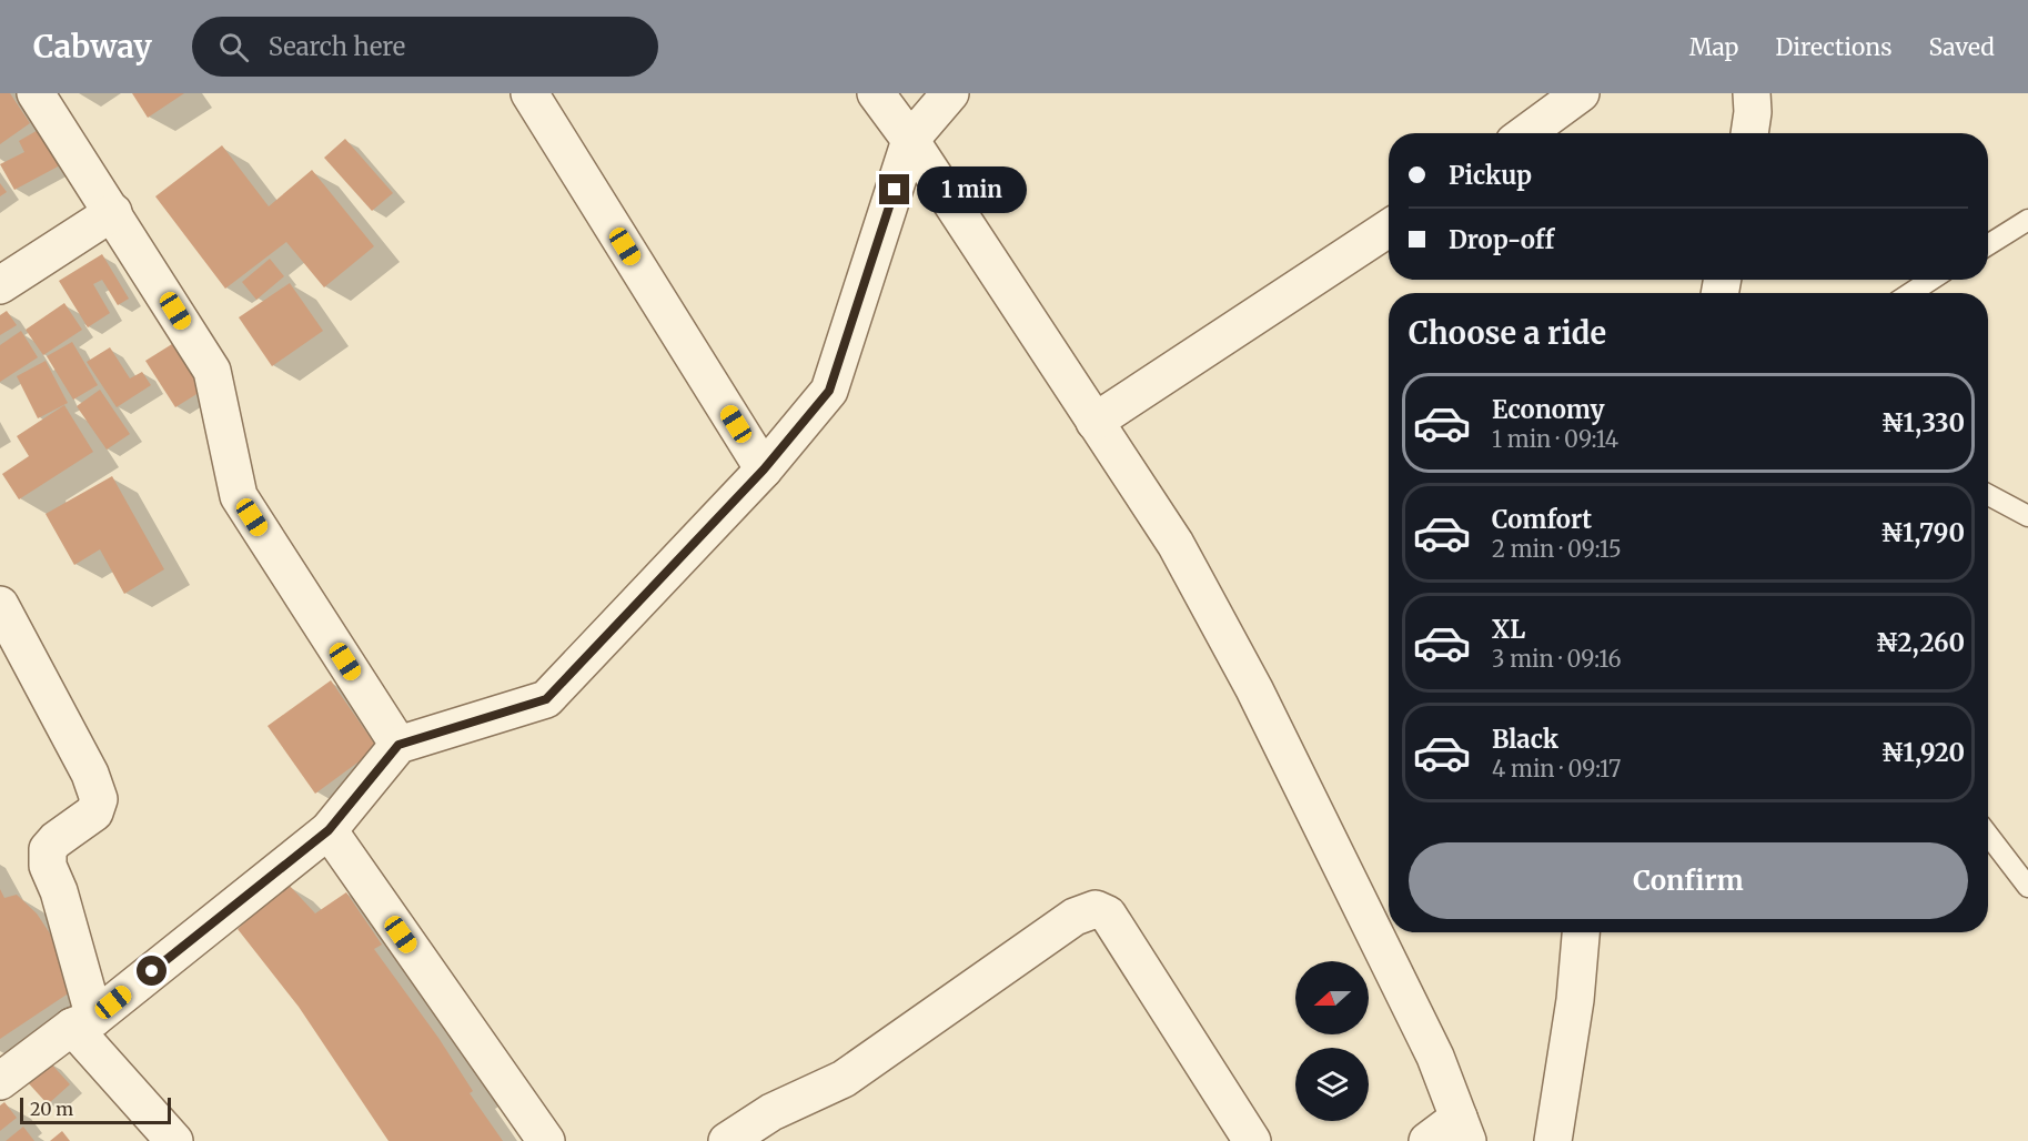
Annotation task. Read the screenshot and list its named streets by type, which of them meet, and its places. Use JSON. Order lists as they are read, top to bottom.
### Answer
{
  "scale_bar": "20 m",
  "north": "left",
  "page": {
    "header": "Cabway",
    "search": "Search here",
    "nav": ["Map", "Directions", "Saved"],
    "banner": ["Pickup", "Drop-off"],
    "bubble": "1 min",
    "heading": "Choose a ride",
    "list": [
      {
        "name": "Economy",
        "note": "1 min · 09:14",
        "value": "₦1,330"
      },
      {
        "name": "Comfort",
        "note": "2 min · 09:15",
        "value": "₦1,790"
      },
      {
        "name": "XL",
        "note": "3 min · 09:16",
        "value": "₦2,260"
      },
      {
        "name": "Black",
        "note": "4 min · 09:17",
        "value": "₦1,920"
      }
    ],
    "buttons": "Confirm",
    "scale": "20 m"
  }
}
